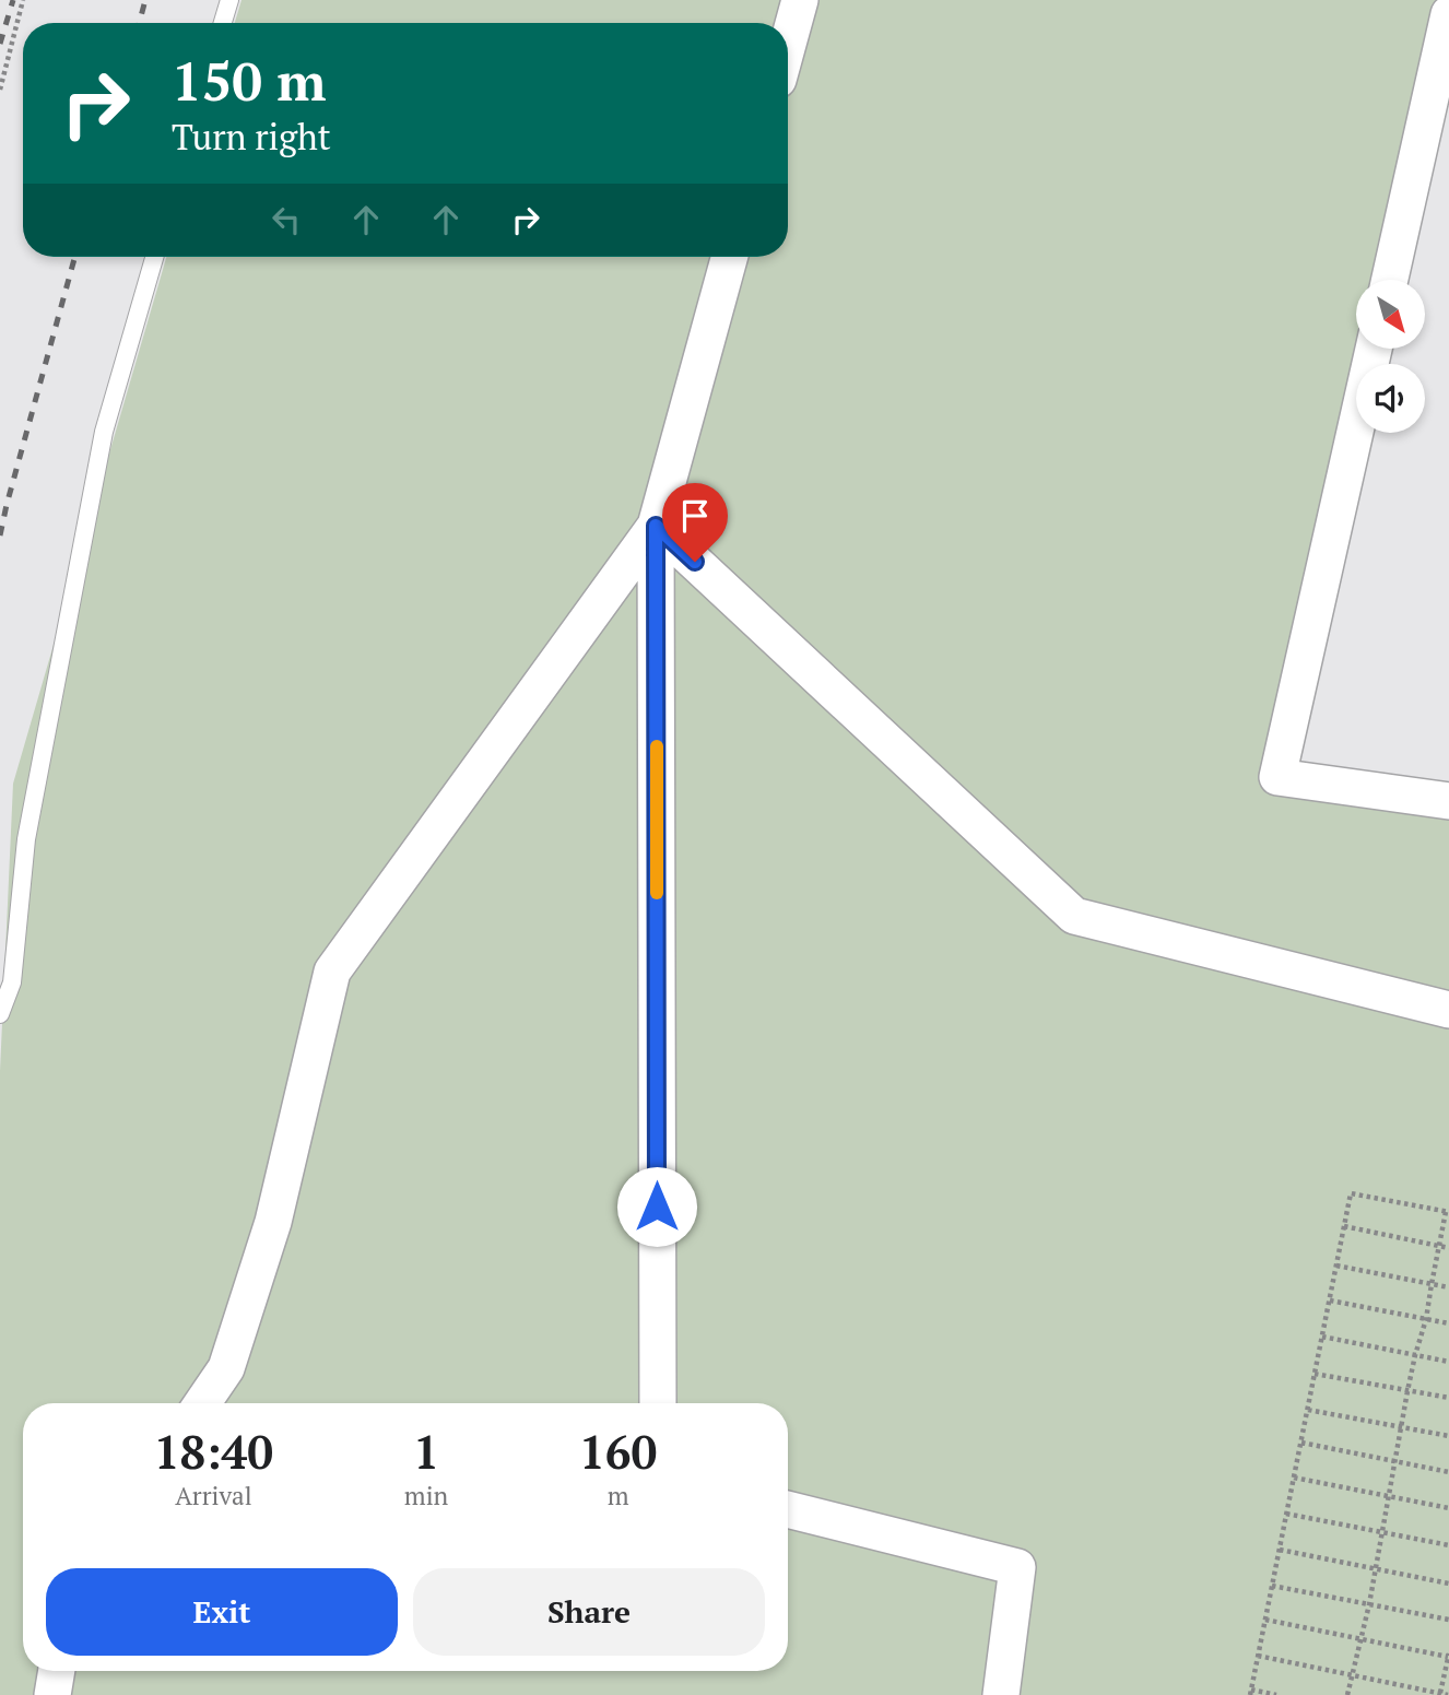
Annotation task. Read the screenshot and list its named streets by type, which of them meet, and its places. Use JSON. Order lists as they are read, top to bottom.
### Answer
{
  "north": "bottom right",
  "page": {
    "turn": ["150 m", "Turn right"],
    "eta": [
      "18:40",
      "Arrival",
      "1",
      "min",
      "160",
      "m"
    ],
    "buttons": ["Exit", "Share"]
  }
}
